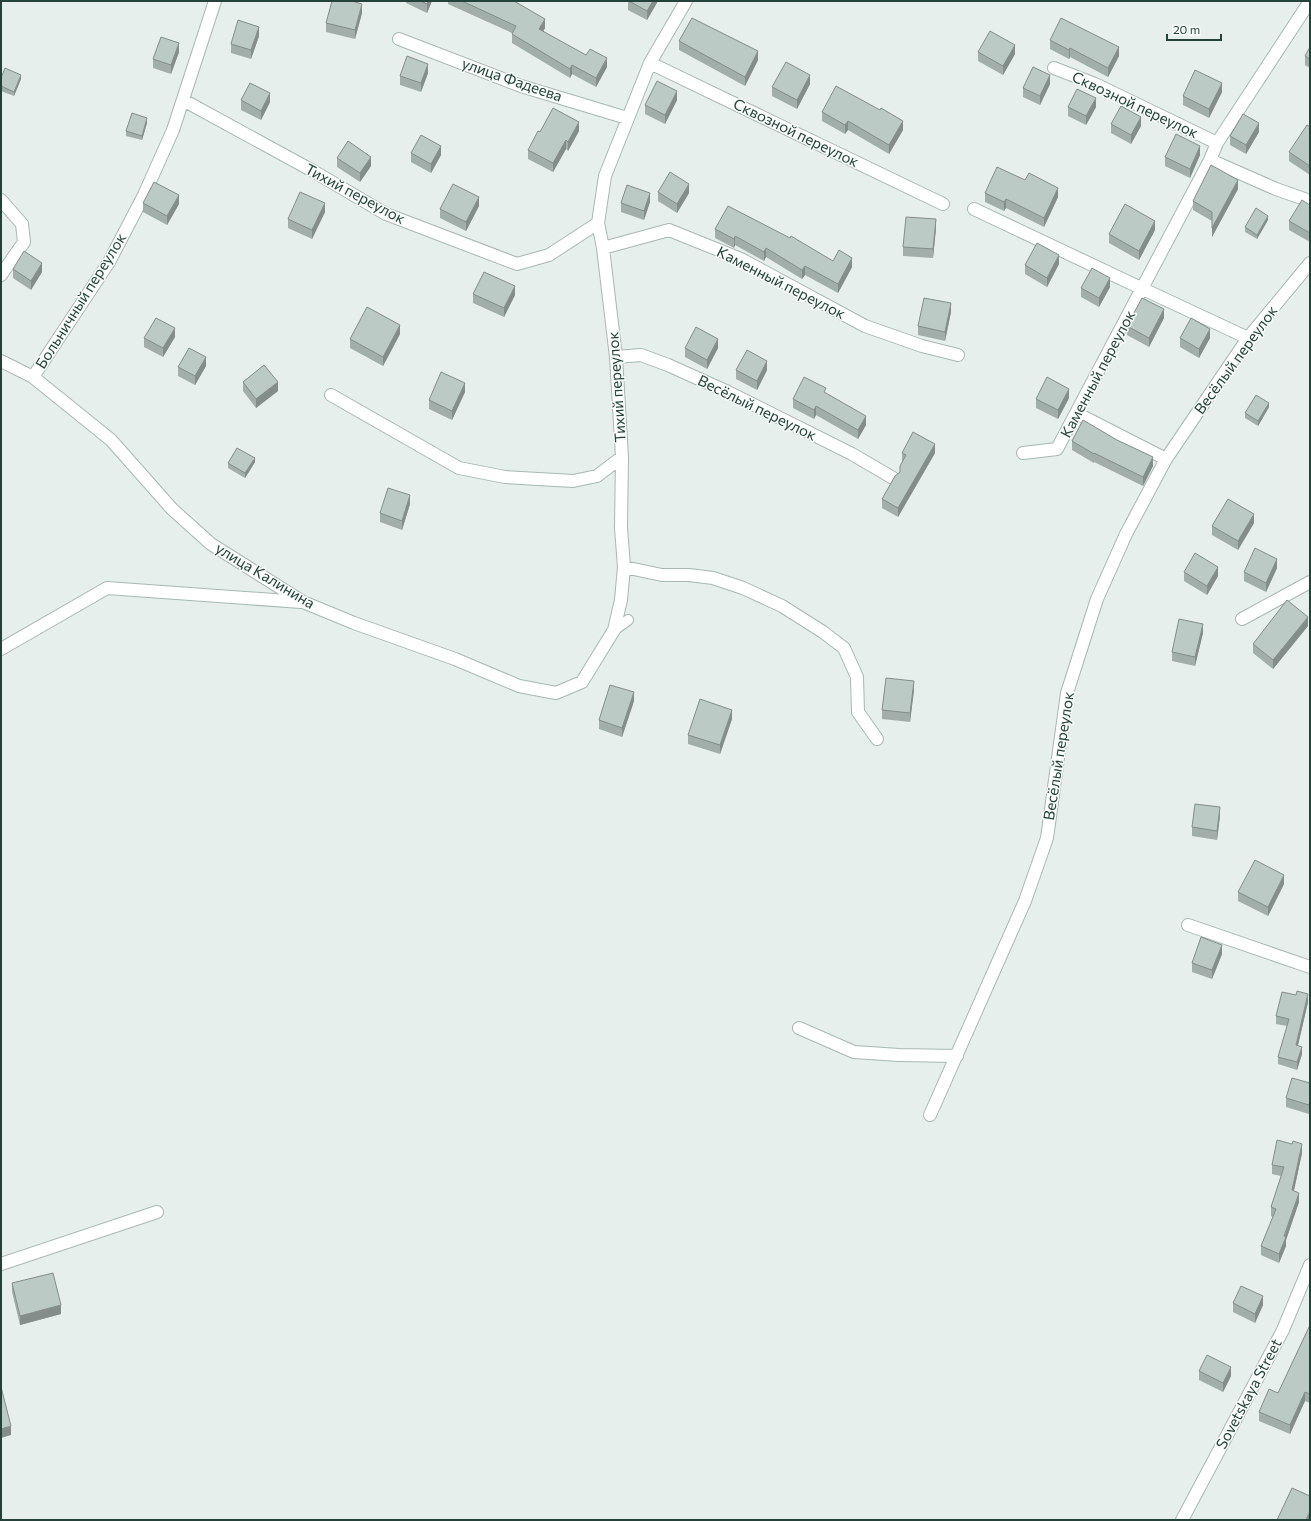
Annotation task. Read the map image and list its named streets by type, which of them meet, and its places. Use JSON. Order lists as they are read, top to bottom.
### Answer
{
  "streets": {
    "street": [
      "улица Фадеева",
      "Сквозной переулок",
      "Тихий переулок",
      "Каменный переулок",
      "Больничный переулок",
      "Весёлый переулок",
      "улица Калинина",
      "Sovetskaya Street"
    ]
  },
  "crossings": [
    ["улица Фадеева", "Тихий переулок"],
    ["Сквозной переулок", "Тихий переулок"],
    ["Сквозной переулок", "Каменный переулок"],
    ["Тихий переулок", "Каменный переулок"],
    ["Тихий переулок", "Больничный переулок"],
    ["Тихий переулок", "Весёлый переулок"],
    ["Тихий переулок", "улица Калинина"],
    ["Больничный переулок", "улица Калинина"]
  ],
  "scale_bar": "20 m"
}
